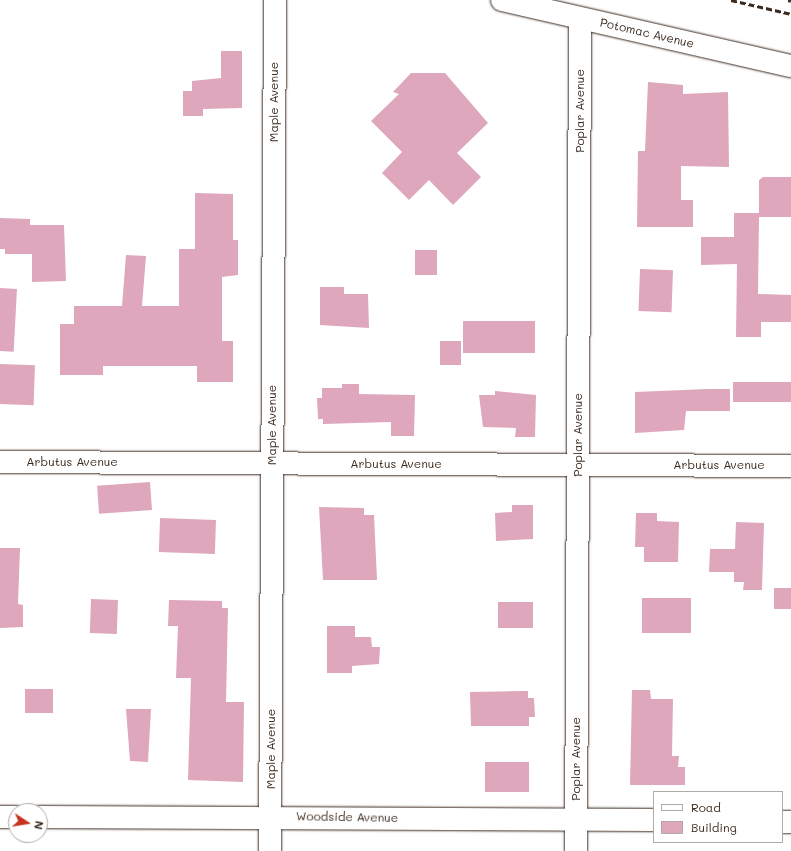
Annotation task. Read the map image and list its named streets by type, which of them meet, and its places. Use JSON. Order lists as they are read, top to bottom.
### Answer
{
  "streets": {
    "street": [
      "Potomac Avenue",
      "Maple Avenue",
      "Poplar Avenue",
      "Arbutus Avenue",
      "Woodside Avenue"
    ]
  },
  "crossings": [
    ["Potomac Avenue", "Poplar Avenue"],
    ["Maple Avenue", "Arbutus Avenue"],
    ["Maple Avenue", "Woodside Avenue"],
    ["Poplar Avenue", "Arbutus Avenue"],
    ["Poplar Avenue", "Woodside Avenue"]
  ],
  "legend": ["Road", "Building"],
  "north": "right"
}
